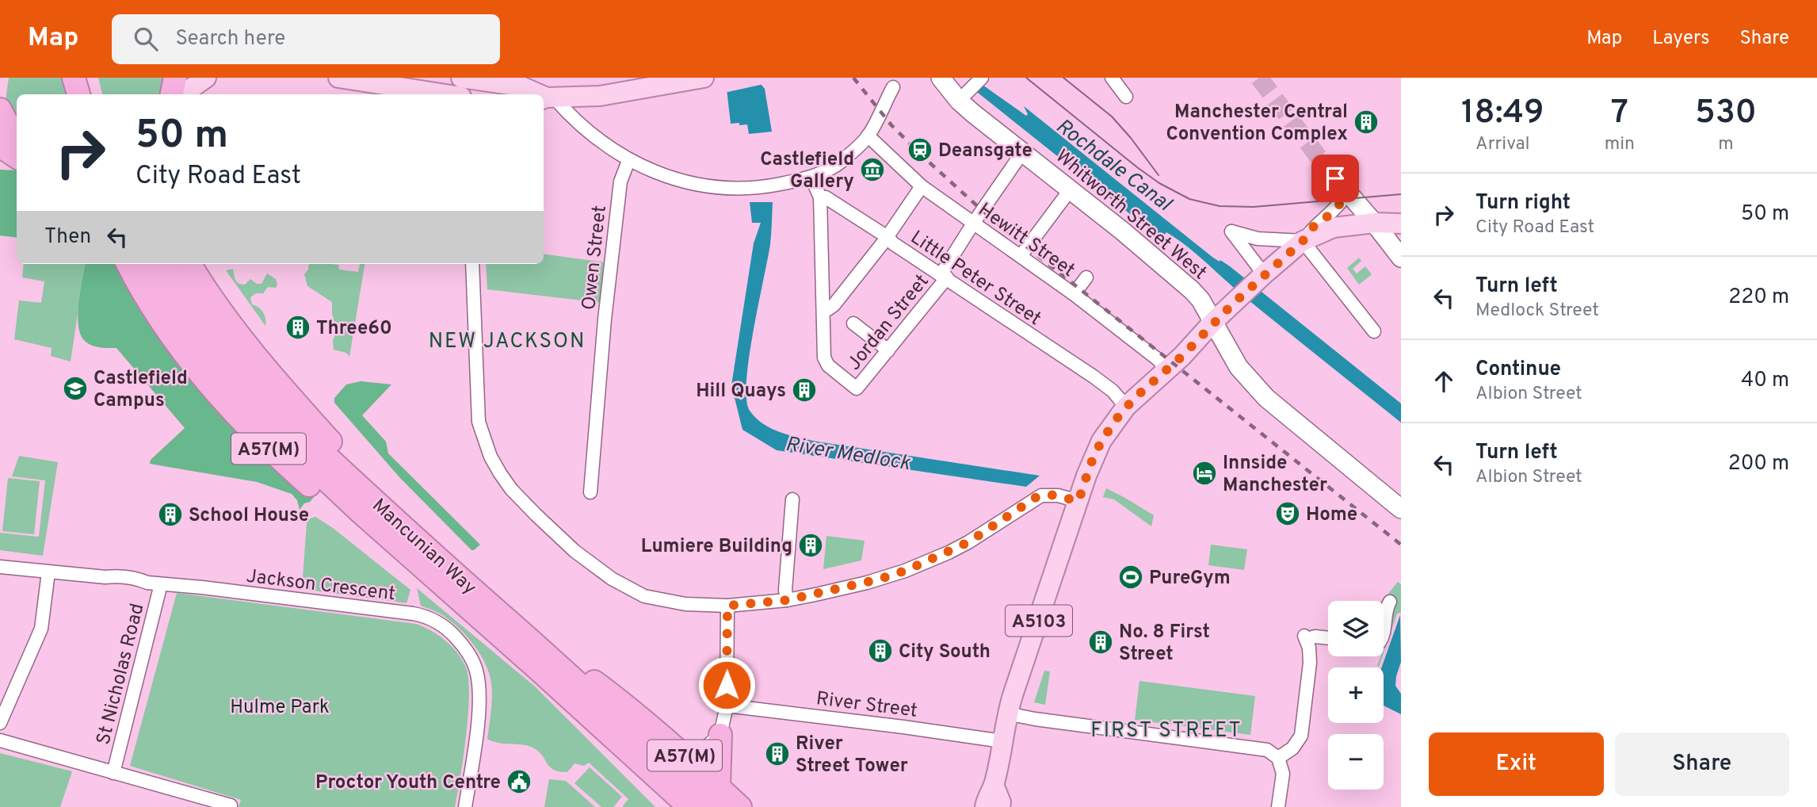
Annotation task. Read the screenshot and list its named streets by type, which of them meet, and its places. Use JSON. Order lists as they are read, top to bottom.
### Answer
{
  "streets": {
    "highway": ["A57(M)", "Mancunian Way"],
    "main road": ["Whitworth Street West", "A5103"],
    "street": [
      "Hewitt Street",
      "Owen Street",
      "Little Peter Street",
      "Jordan Street",
      "Jackson Crescent",
      "St Nicholas Road",
      "River Street"
    ]
  },
  "crossings": [
    ["Whitworth Street West", "Jordan Street"],
    ["Whitworth Street West", "A5103"],
    ["Hewitt Street", "Jordan Street"],
    ["Hewitt Street", "A5103"],
    ["Little Peter Street", "Jordan Street"],
    ["Little Peter Street", "A5103"],
    ["A57(M)", "Mancunian Way"],
    ["Jackson Crescent", "St Nicholas Road"],
    ["A5103", "River Street"]
  ],
  "districts": ["NEW JACKSON", "FIRST STREET"],
  "water": ["Rochdale Canal", "River Medlock"],
  "parks": ["Hulme Park"],
  "places": {
    "building": [
      "Manchester Central Convention Complex",
      "Three60",
      "Hill Quays",
      "School House",
      "Lumiere Building",
      "No. 8 First Street",
      "City South",
      "River Street Tower"
    ],
    "station": ["Deansgate"],
    "museum": ["Castlefield Gallery"],
    "school or university": ["Castlefield Campus"],
    "hotel": ["Innside Manchester"],
    "theatre": ["Home"],
    "sports": ["PureGym"],
    "public building": ["Proctor Youth Centre"]
  },
  "page": {
    "header": "Map",
    "search": "Search here",
    "nav": ["Map", "Layers", "Share"],
    "eta": [
      "18:49",
      "Arrival",
      "7",
      "min",
      "530",
      "m"
    ],
    "turn": ["50 m", "City Road East"],
    "list": [
      {
        "name": "Turn right",
        "note": "City Road East",
        "value": "50 m"
      },
      {
        "name": "Turn left",
        "note": "Medlock Street",
        "value": "220 m"
      },
      {
        "name": "Continue",
        "note": "Albion Street",
        "value": "40 m"
      },
      {
        "name": "Turn left",
        "note": "Albion Street",
        "value": "200 m"
      }
    ],
    "then": "Then",
    "map_buttons": ["+", "−"],
    "buttons": ["Exit", "Share"]
  }
}
